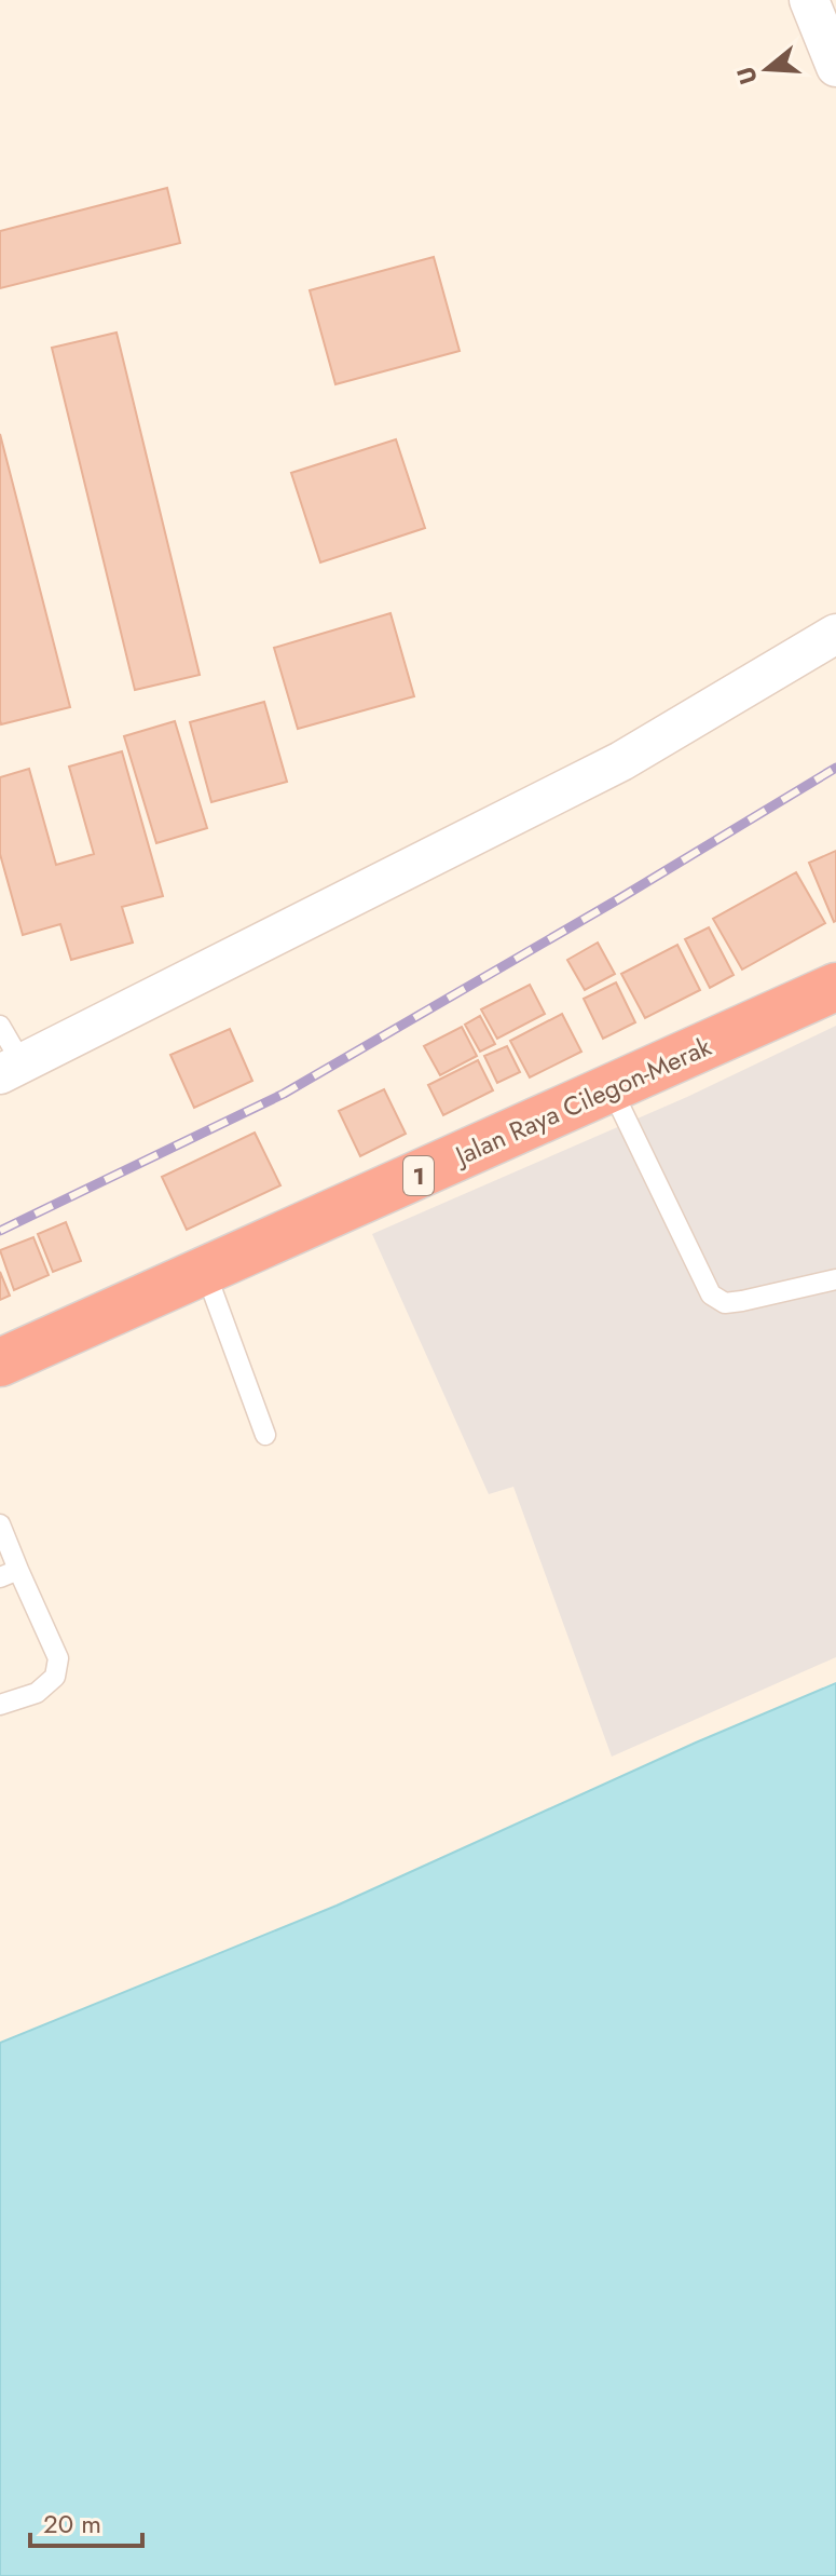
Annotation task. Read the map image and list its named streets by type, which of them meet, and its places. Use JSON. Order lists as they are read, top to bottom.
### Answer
{
  "streets": {
    "highway": ["Jalan Raya Cilegon-Merak", "1"]
  },
  "scale_bar": "20 m",
  "north": "left"
}
